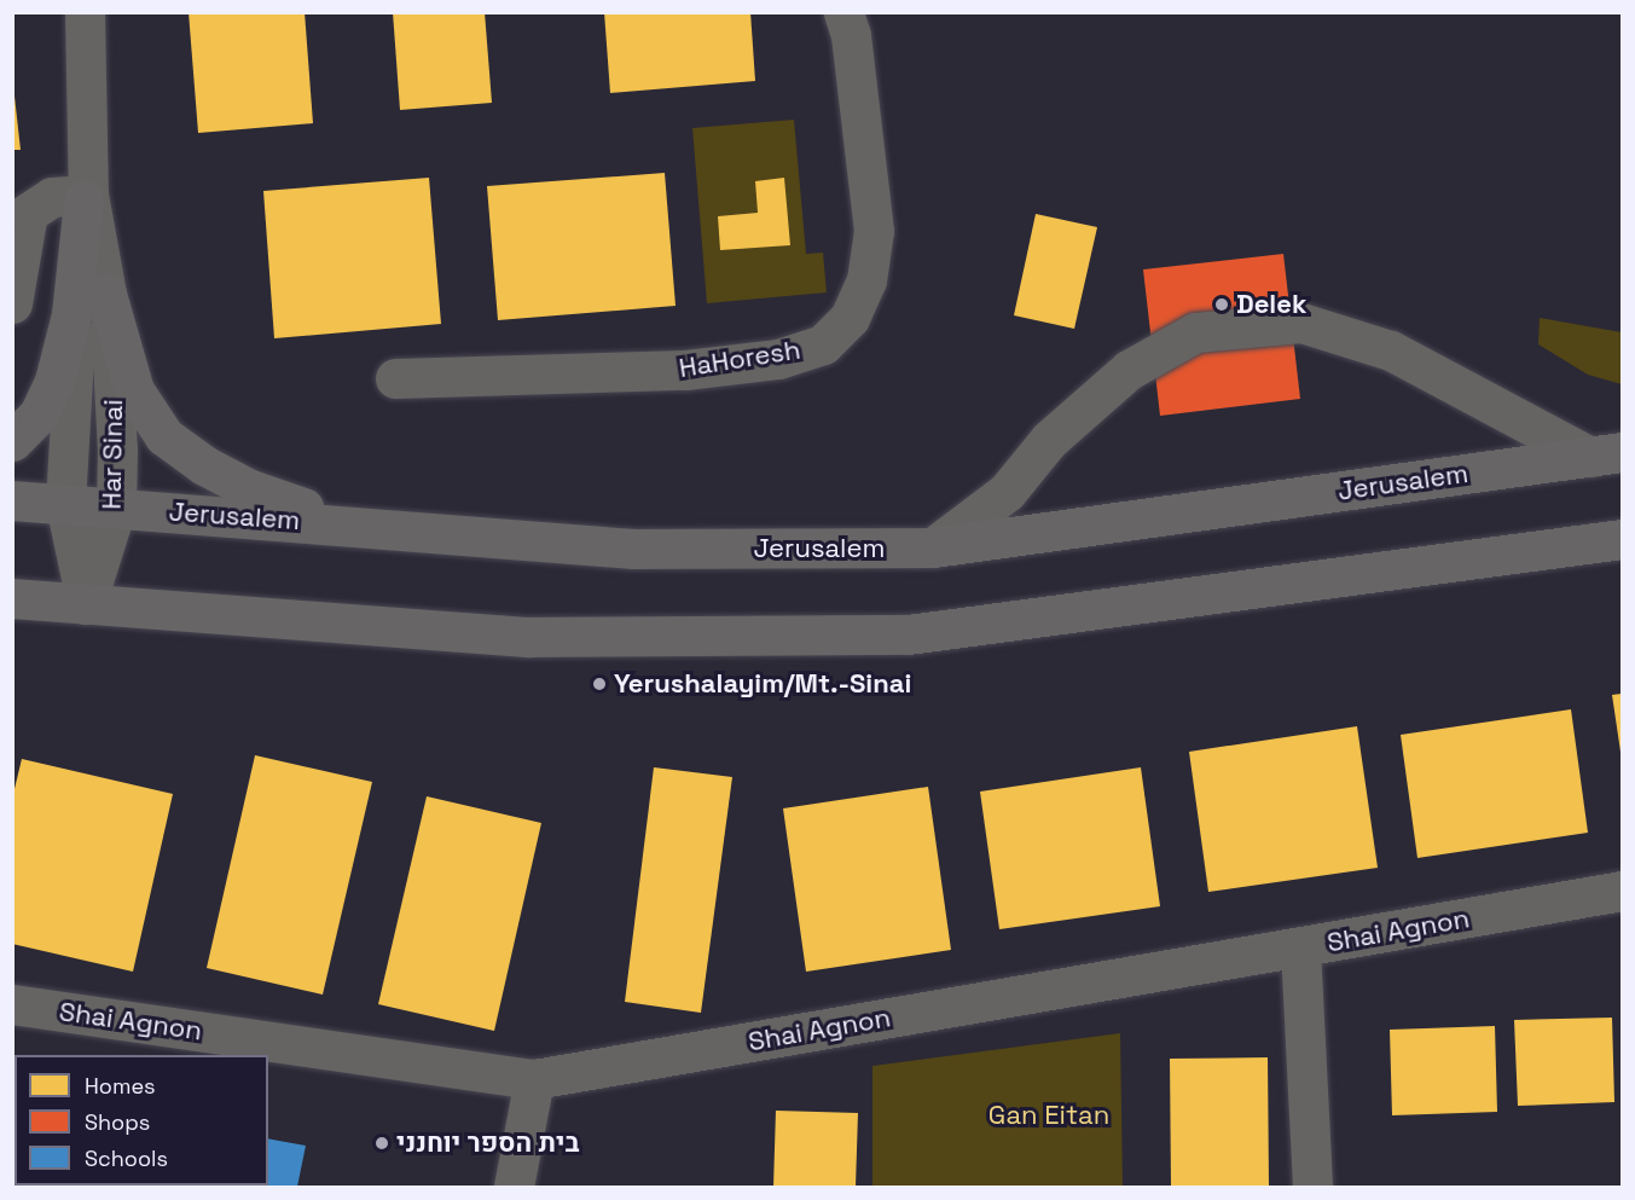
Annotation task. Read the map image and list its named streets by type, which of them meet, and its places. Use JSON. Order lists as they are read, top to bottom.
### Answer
{
  "streets": {
    "main road": ["Jerusalem"],
    "street": ["HaHoresh", "Har Sinai", "Shai Agnon"]
  },
  "crossings": [
    ["Har Sinai", "Jerusalem"]
  ],
  "parks": ["Gan Eitan"],
  "places": ["Delek", "Yerushalayim/Mt.-Sinai", "בית הספר יוחנני"],
  "legend": ["Homes", "Shops", "Schools"]
}
